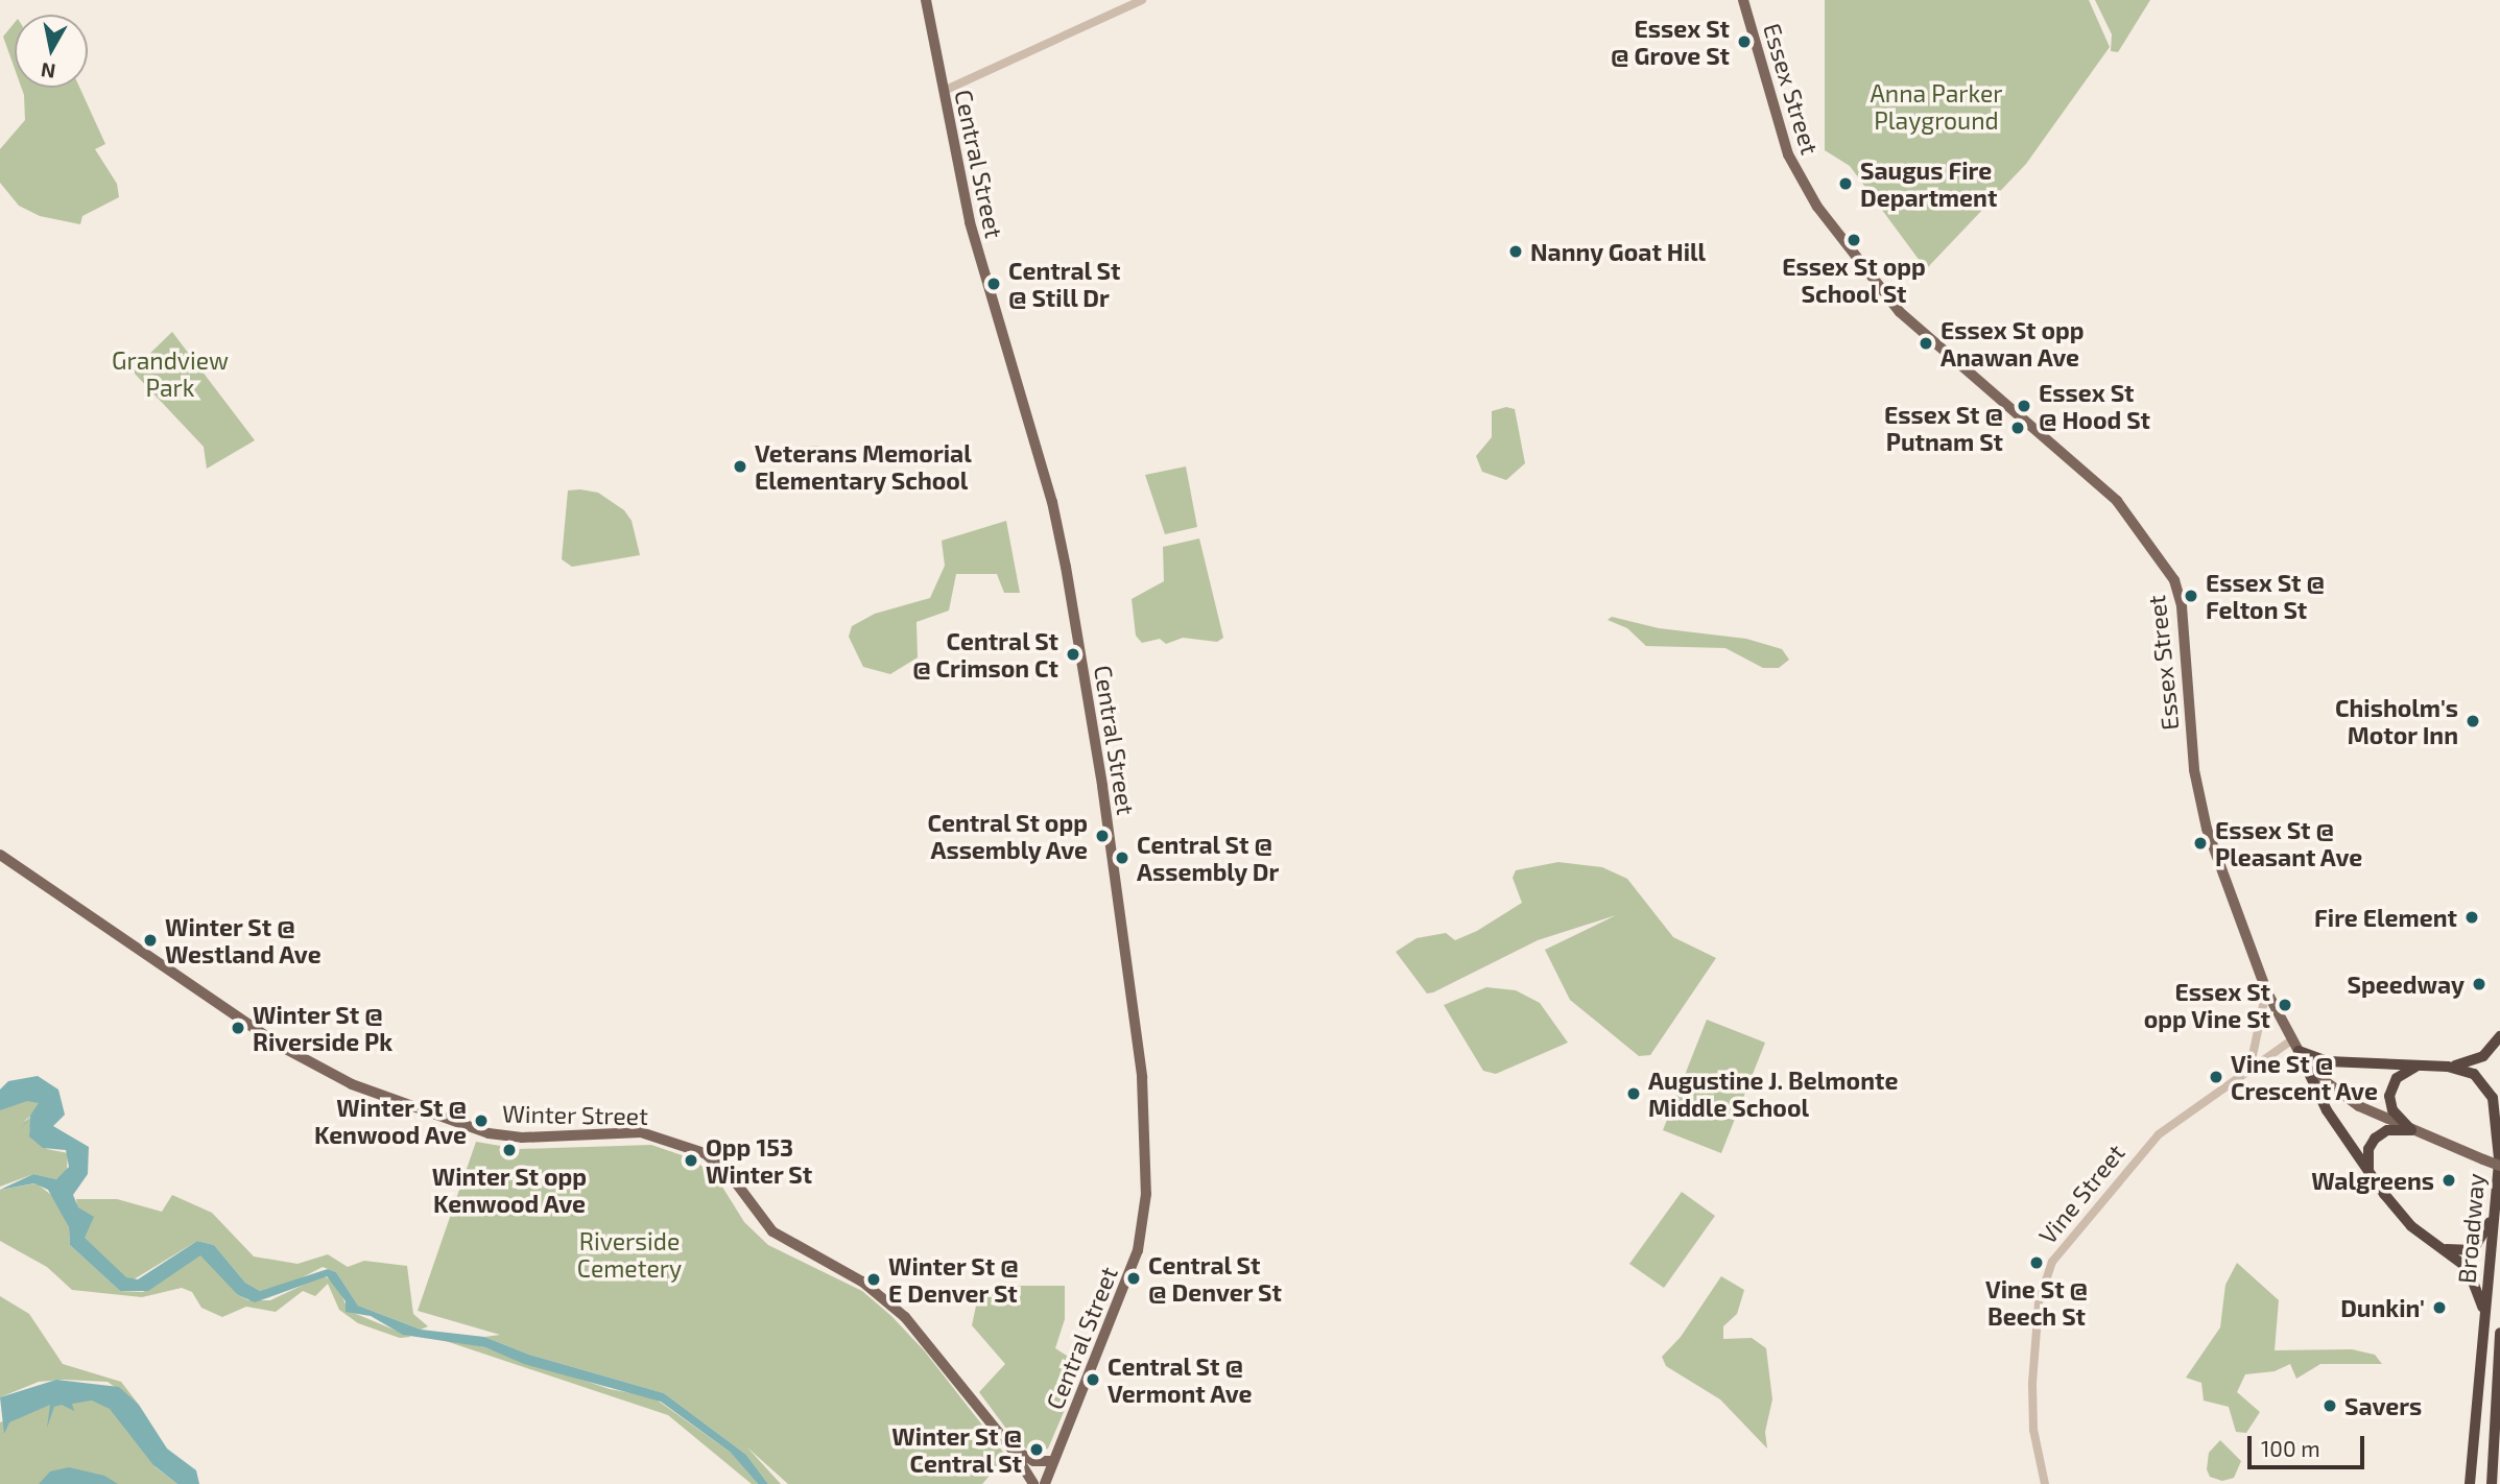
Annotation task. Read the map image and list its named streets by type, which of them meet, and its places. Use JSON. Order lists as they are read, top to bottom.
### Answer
{
  "streets": {
    "highway": ["Broadway"],
    "main road": ["Essex Street", "Central Street", "Winter Street"],
    "street": ["Vine Street"]
  },
  "crossings": [
    ["Essex Street", "Vine Street"]
  ],
  "parks": ["Anna Parker Playground", "Grandview Park", "Riverside Cemetery"],
  "places": [
    "Essex St @ Grove St",
    "Saugus Fire Department",
    "Essex St opp School St",
    "Nanny Goat Hill",
    "Central St @ Still Dr",
    "Essex St opp Anawan Ave",
    "Essex St @ Hood St",
    "Essex St @ Putnam St",
    "Veterans Memorial Elementary School",
    "Essex St @ Felton St",
    "Central St @ Crimson Ct",
    "Chisholm's Motor Inn",
    "Central St opp Assembly Ave",
    "Essex St @ Pleasant Ave",
    "Central St @ Assembly Dr",
    "Fire Element",
    "Winter St @ Westland Ave",
    "Speedway",
    "Essex St opp Vine St",
    "Winter St @ Riverside Pk",
    "Vine St @ Crescent Ave",
    "Augustine J. Belmonte Middle School",
    "Winter St @ Kenwood Ave",
    "Winter St opp Kenwood Ave",
    "Opp 153 Winter St",
    "Walgreens",
    "Vine St @ Beech St",
    "Central St @ Denver St",
    "Winter St @ E Denver St",
    "Dunkin'",
    "Central St @ Vermont Ave",
    "Savers",
    "Winter St @ Central St"
  ],
  "scale_bar": "100 m",
  "north": "bottom"
}
